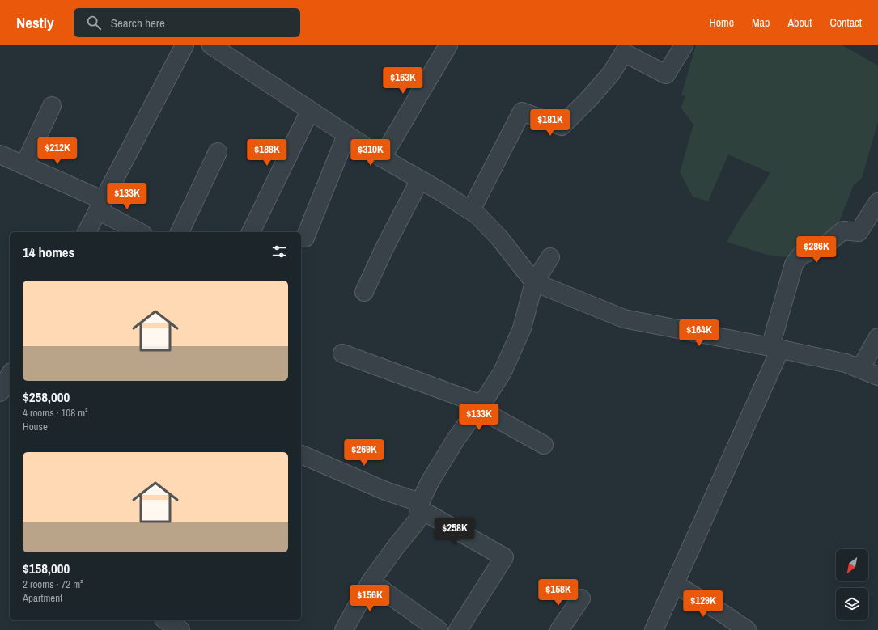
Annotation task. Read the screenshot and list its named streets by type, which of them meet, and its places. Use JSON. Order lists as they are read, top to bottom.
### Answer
{
  "north": "bottom left",
  "page": {
    "header": "Nestly",
    "search": "Search here",
    "nav": [
      "Home",
      "Map",
      "About",
      "Contact"
    ],
    "price": [
      "$163K",
      "$181K",
      "$212K",
      "$188K",
      "$310K",
      "$133K",
      "$286K",
      "$164K",
      "$133K",
      "$269K",
      "$258K",
      "$158K",
      "$156K",
      "$129K"
    ],
    "heading": "14 homes",
    "list": [
      {
        "name": "$258,000",
        "note": "4 rooms · 108 m² · House"
      },
      {
        "name": "$158,000",
        "note": "2 rooms · 72 m² · Apartment"
      }
    ]
  }
}
